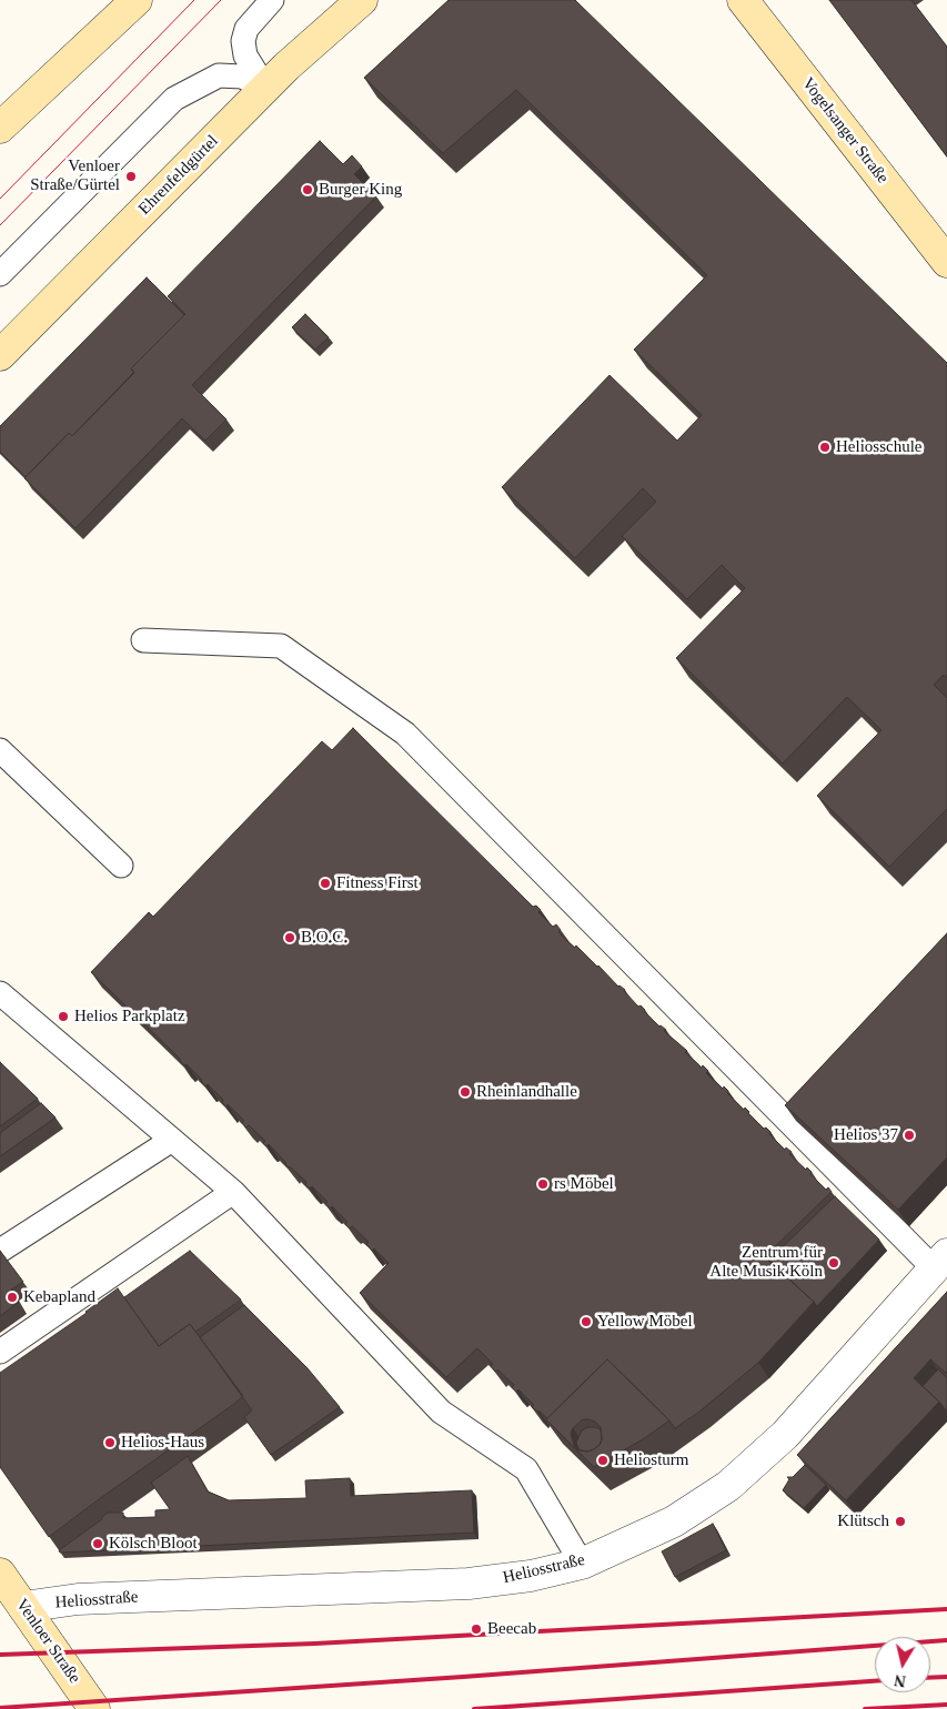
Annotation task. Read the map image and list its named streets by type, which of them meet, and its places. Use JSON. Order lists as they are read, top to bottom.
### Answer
{
  "streets": {
    "main road": ["Vogelsanger Straße", "Ehrenfeldgürtel", "Venloer Straße"],
    "street": ["Heliosstraße"]
  },
  "crossings": [
    ["Heliosstraße", "Venloer Straße"]
  ],
  "places": [
    "Venloer Straße/Gürtel",
    "Burger King",
    "Heliosschule",
    "Fitness First",
    "B.O.C.",
    "Helios Parkplatz",
    "Rheinlandhalle",
    "Helios 37",
    "rs Möbel",
    "Zentrum für Alte Musik Köln",
    "Kebapland",
    "Yellow Möbel",
    "Helios-Haus",
    "Heliosturm",
    "Klütsch",
    "Kölsch Bloot",
    "Beecab"
  ],
  "north": "bottom"
}
